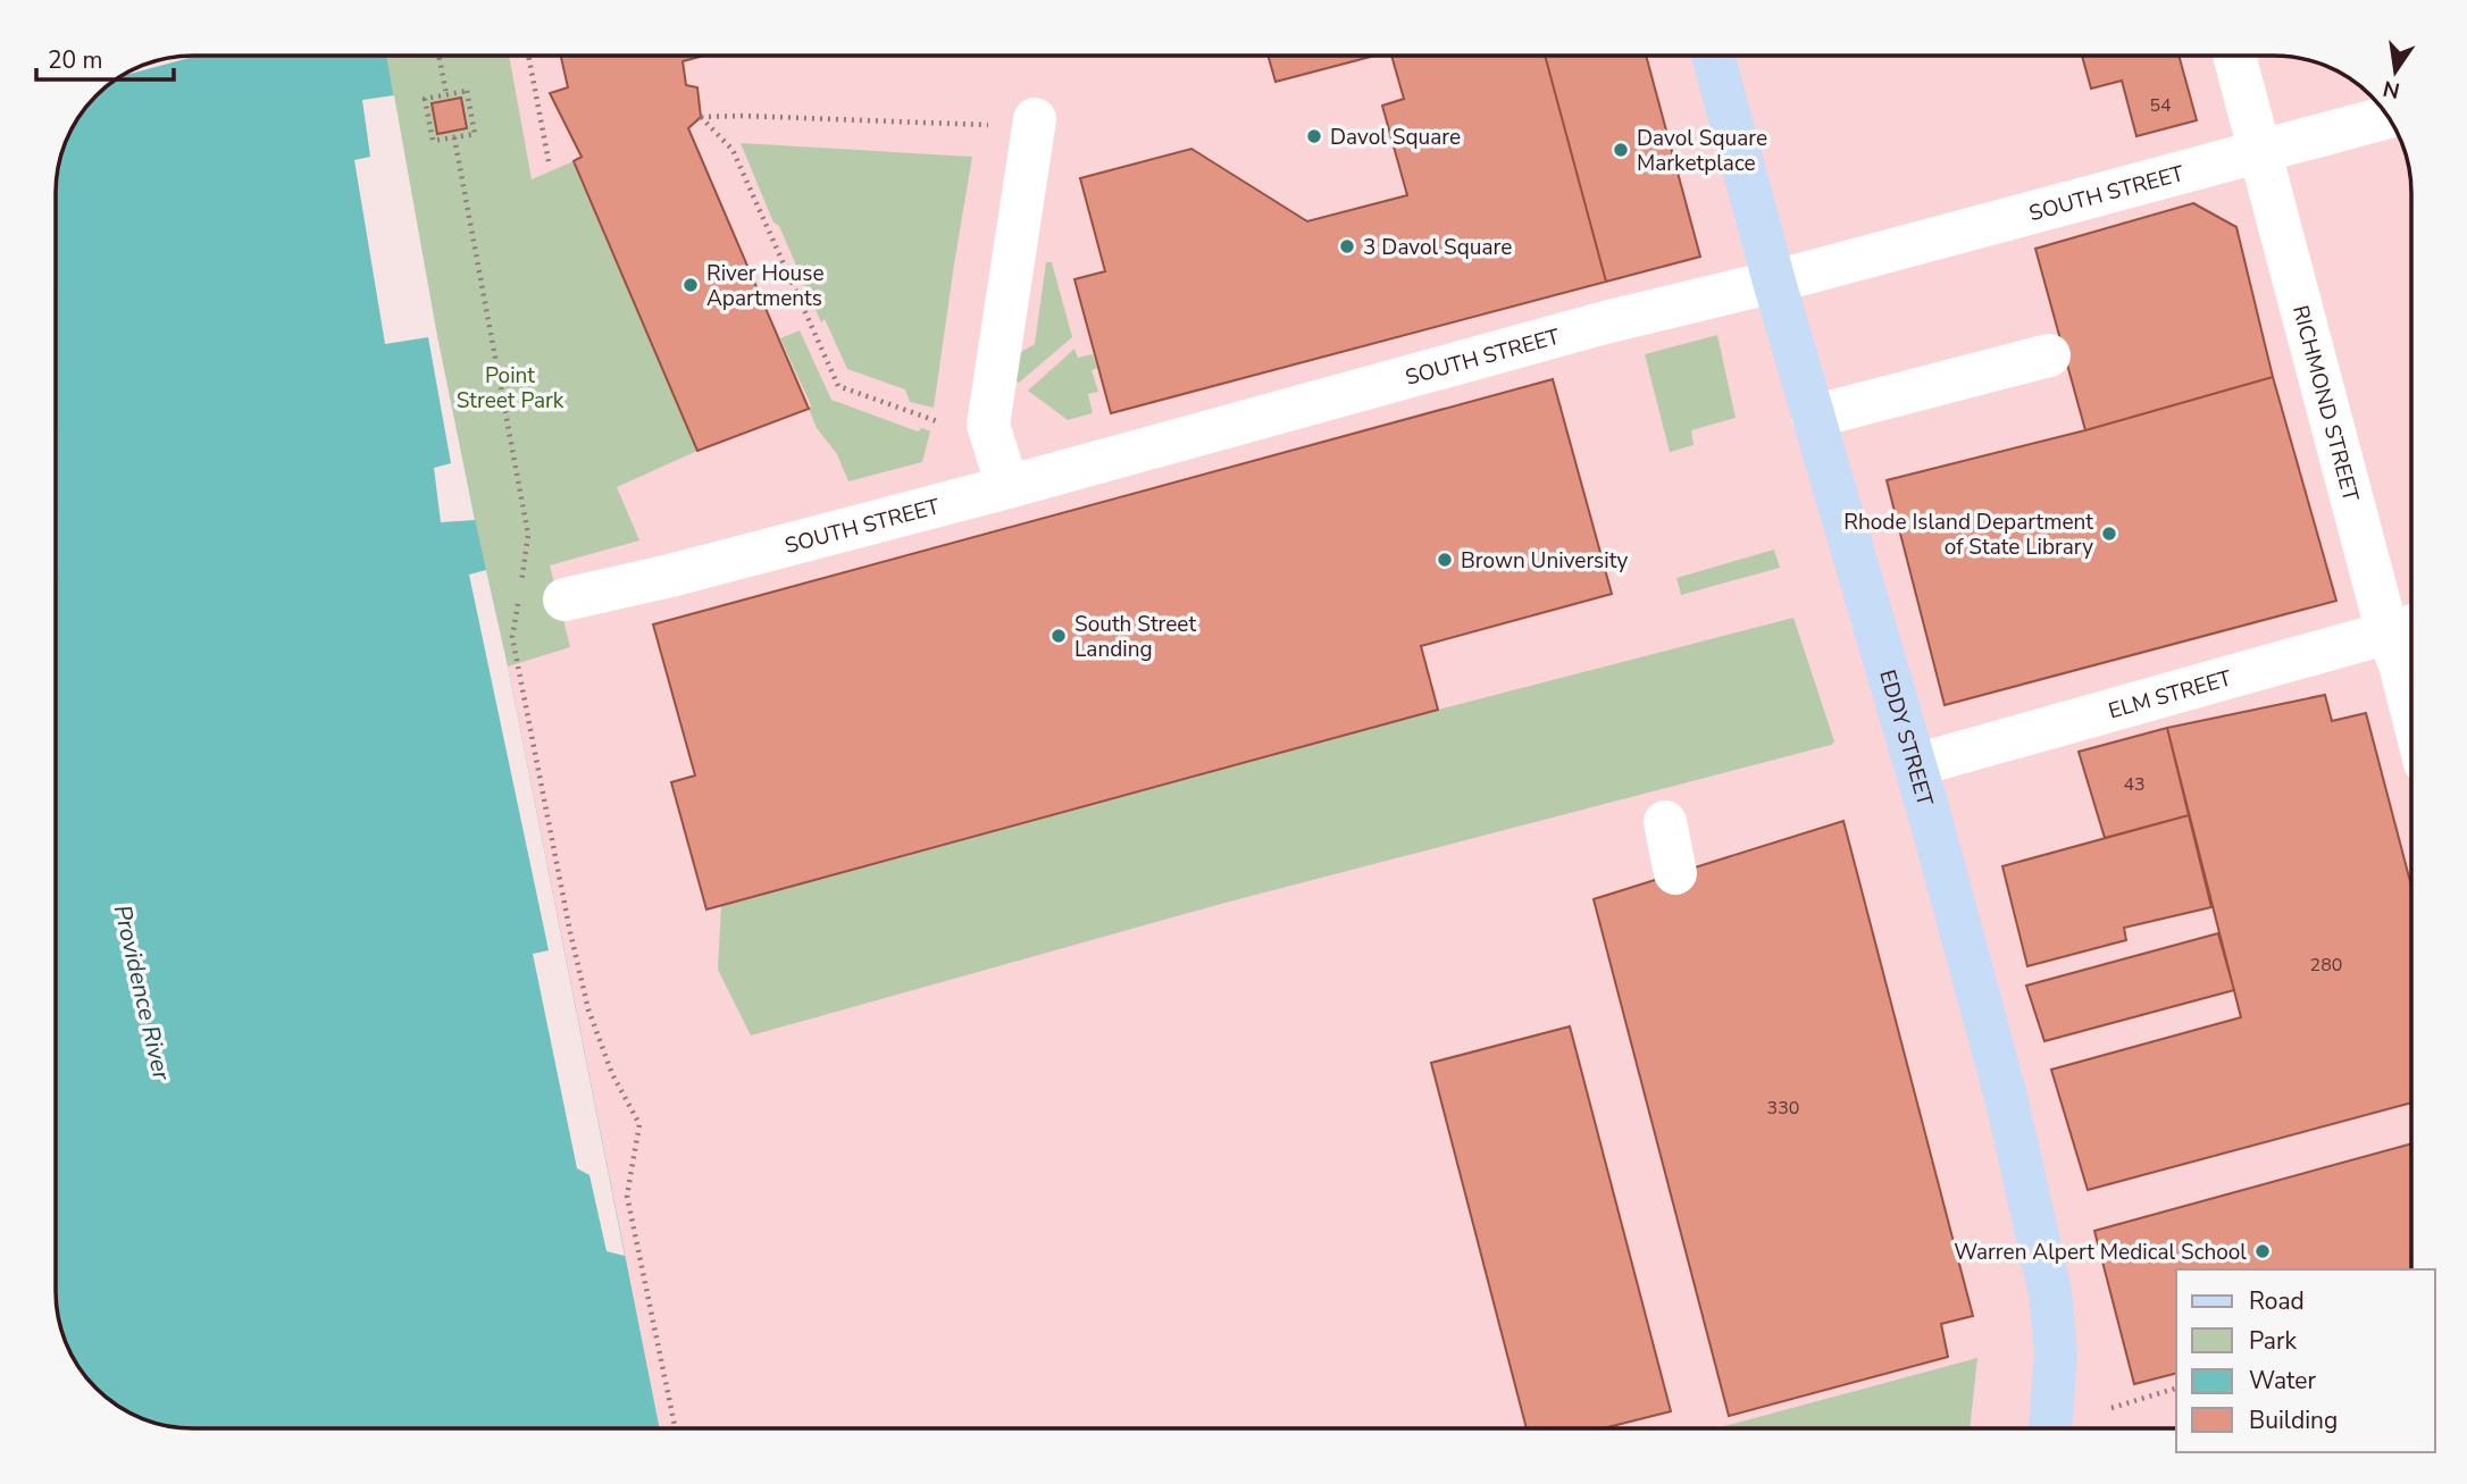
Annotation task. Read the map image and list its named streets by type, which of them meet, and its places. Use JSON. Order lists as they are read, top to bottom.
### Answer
{
  "streets": {
    "main road": ["EDDY STREET"],
    "street": ["SOUTH STREET", "RICHMOND STREET", "ELM STREET"]
  },
  "crossings": [
    ["SOUTH STREET", "RICHMOND STREET"],
    ["SOUTH STREET", "EDDY STREET"],
    ["RICHMOND STREET", "ELM STREET"],
    ["ELM STREET", "EDDY STREET"]
  ],
  "water": ["Providence River"],
  "parks": ["Point Street Park"],
  "places": [
    "Davol Square",
    "Davol Square Marketplace",
    "3 Davol Square",
    "River House Apartments",
    "Rhode Island Department of State Library",
    "Brown University",
    "South Street Landing",
    "Warren Alpert Medical School"
  ],
  "house_numbers": [
    "54",
    "43",
    "280",
    "330"
  ],
  "legend": [
    "Road",
    "Park",
    "Water",
    "Building"
  ],
  "scale_bar": "20 m",
  "north": "bottom"
}
